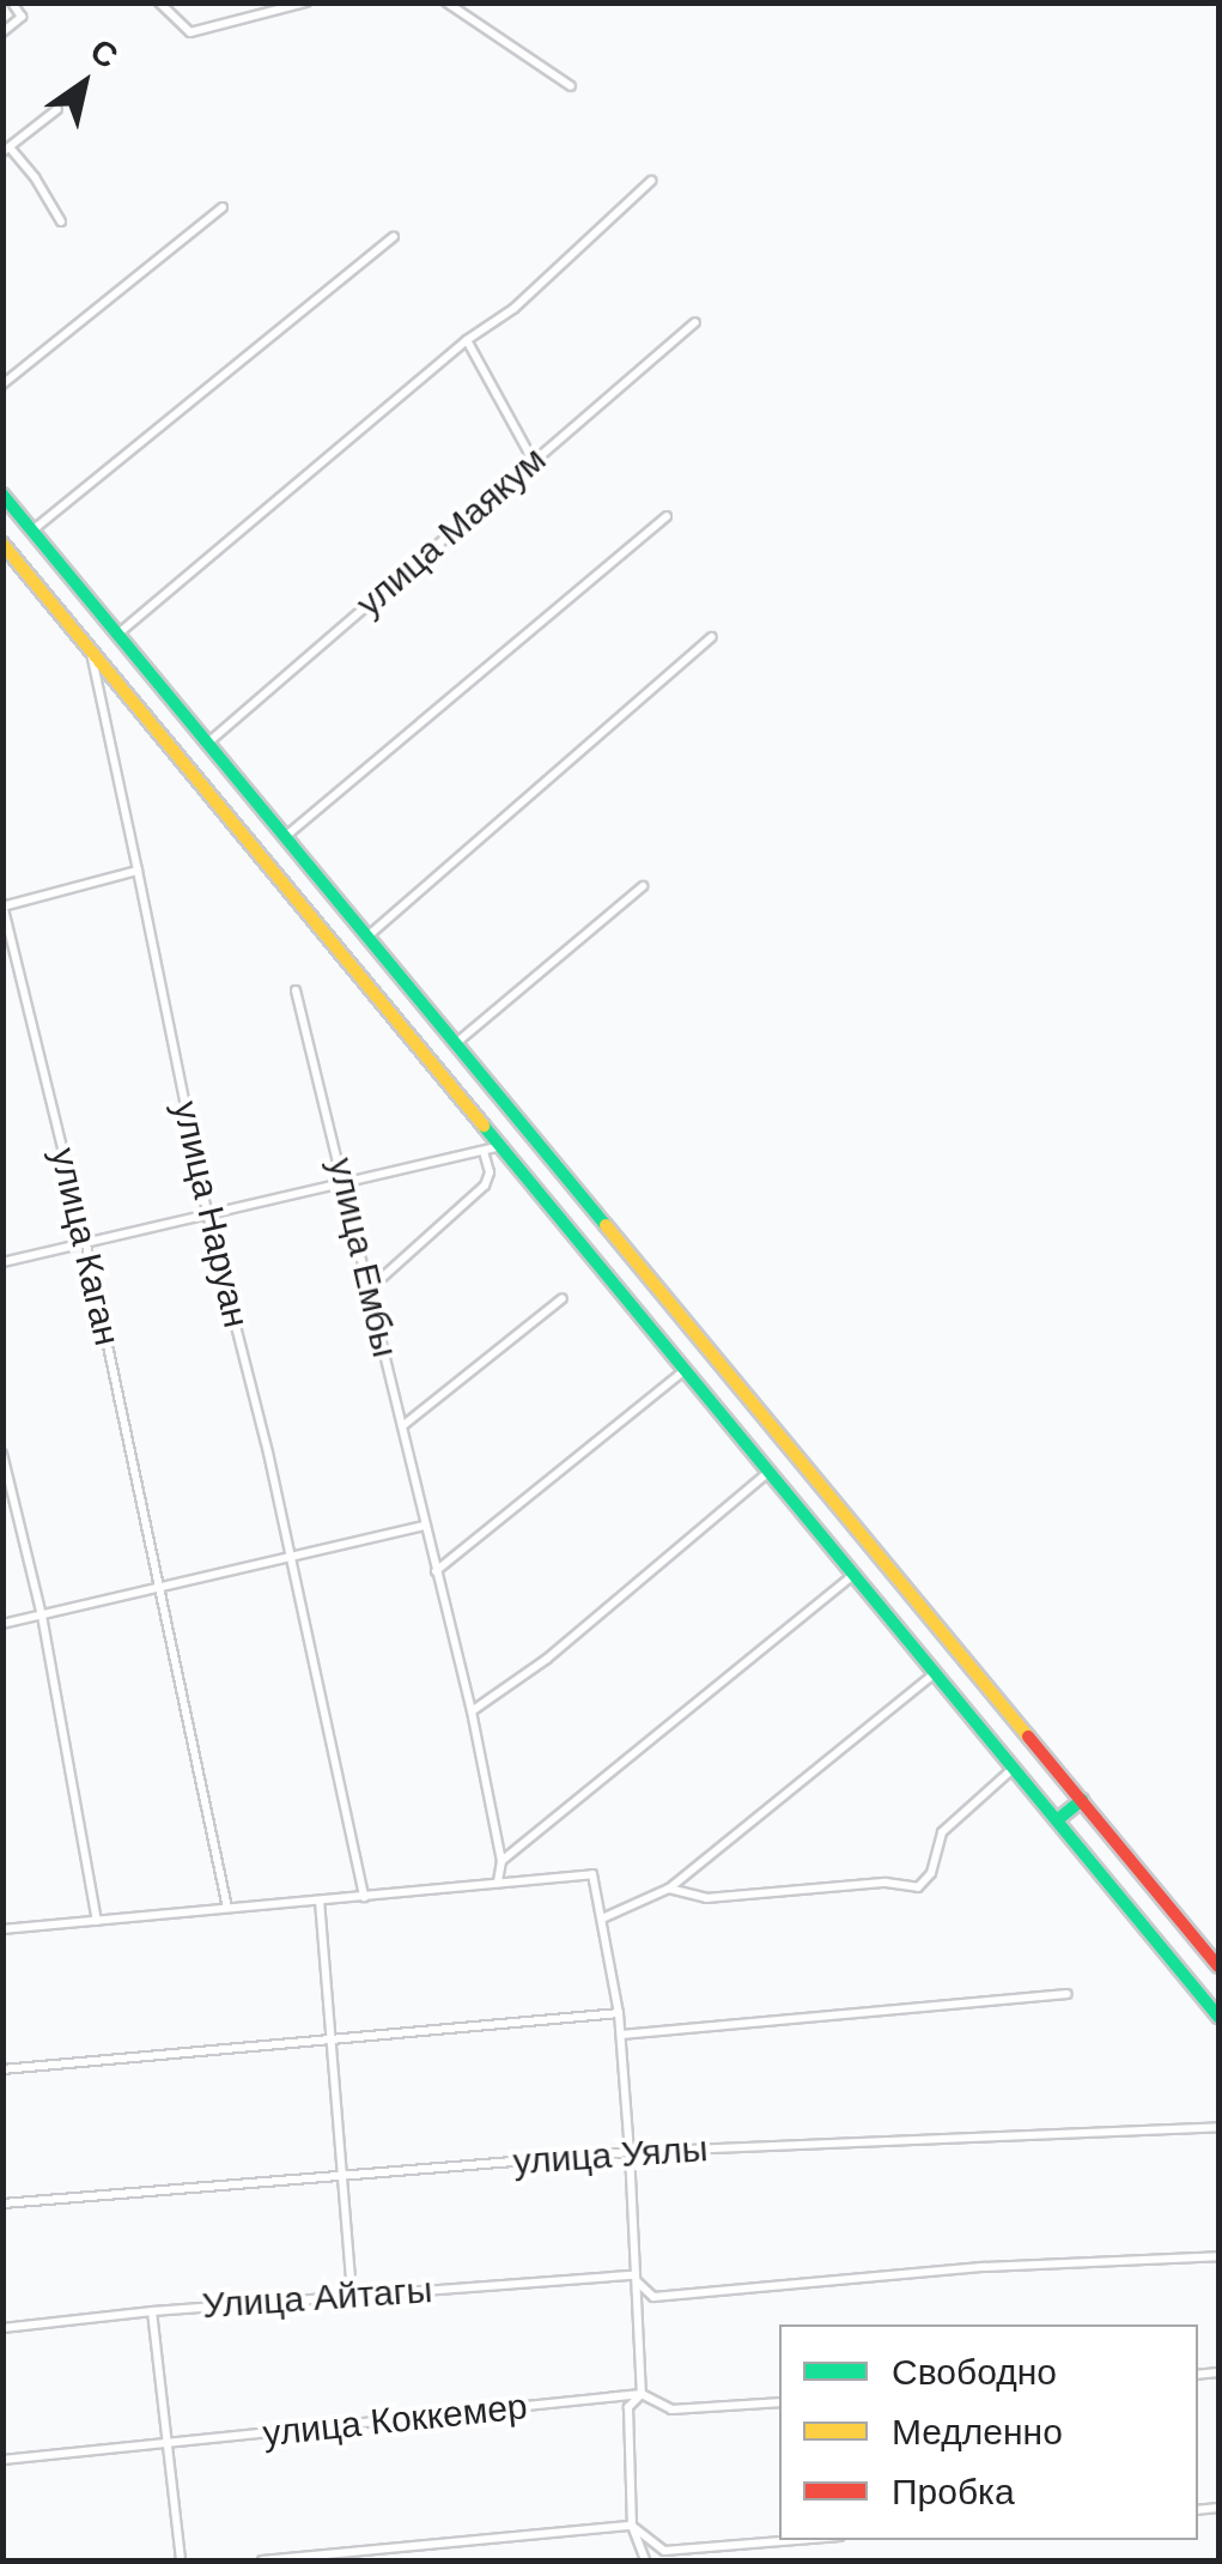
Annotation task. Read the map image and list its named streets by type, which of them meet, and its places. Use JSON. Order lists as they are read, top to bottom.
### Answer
{
  "streets": {
    "street": [
      "улица Маякум",
      "улица Наруан",
      "улица Каган",
      "улица Ембы",
      "улица Уялы",
      "Улица Айтагы",
      "улица Коккемер"
    ]
  },
  "legend": ["Свободно", "Медленно", "Пробка"],
  "north": "top right"
}
